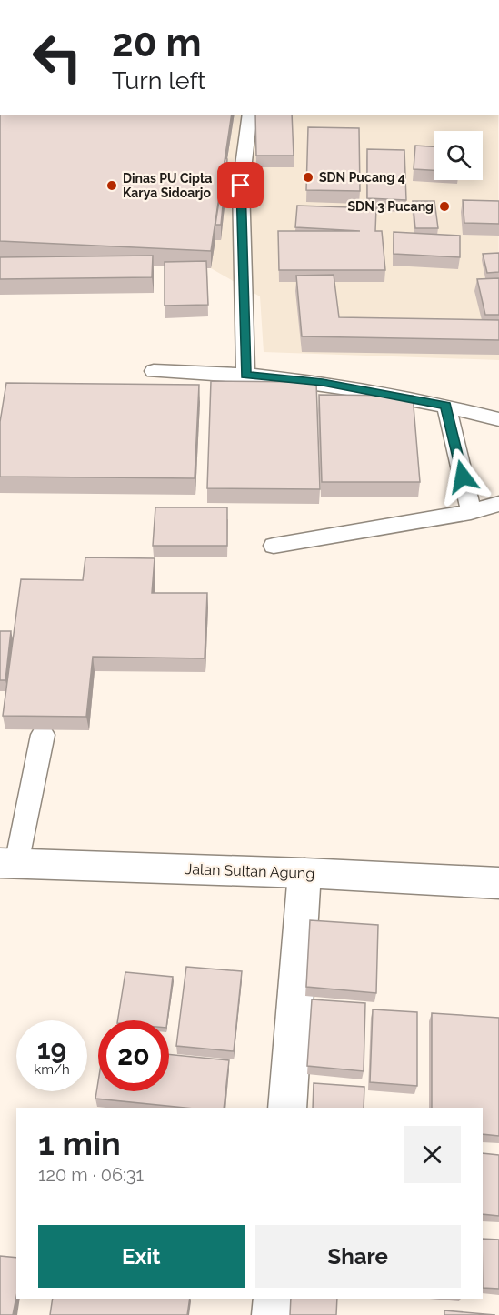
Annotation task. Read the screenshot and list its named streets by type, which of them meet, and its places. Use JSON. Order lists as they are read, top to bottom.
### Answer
{
  "streets": {
    "street": ["Jalan Sultan Agung"]
  },
  "places": ["SDN Pucang 4", "Dinas PU Cipta Karya Sidoarjo", "SDN 3 Pucang"],
  "page": {
    "turn": ["20 m", "Turn left"],
    "speed": "19 km/h",
    "limit": "20",
    "heading": ["1 min", "120 m · 06:31"],
    "buttons": ["Exit", "Share"]
  }
}
